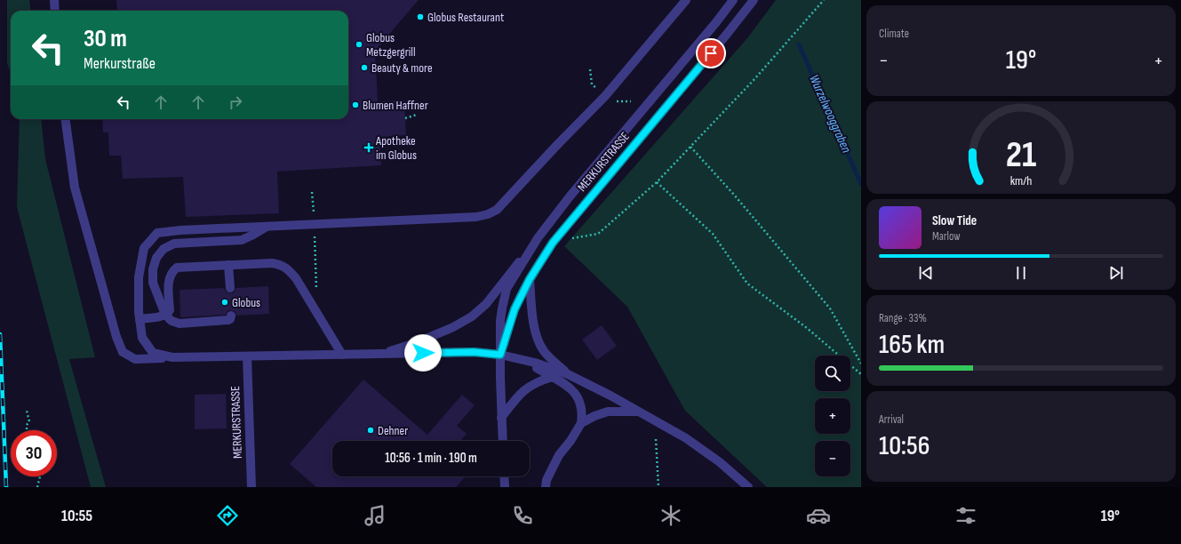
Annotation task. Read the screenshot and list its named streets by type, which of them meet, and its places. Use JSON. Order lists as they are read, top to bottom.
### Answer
{
  "streets": {
    "street": ["MERKURSTRASSE"]
  },
  "water": ["Wurzelwooggraben"],
  "places": {
    "other": [
      "Globus Restaurant",
      "Globus Metzgergrill",
      "Beauty & more",
      "Blumen Haffner",
      "Globus",
      "Dehner"
    ],
    "health": ["Apotheke im Globus"]
  },
  "page": {
    "tile": [
      "Climate",
      ["Range · 33%", "165 km"],
      ["Arrival", "10:56"]
    ],
    "turn": ["30 m", "Merkurstraße"],
    "heat": ["−", "19°", "+"],
    "song": ["Slow Tide", "Marlow"],
    "map_buttons": ["+", "−"],
    "limit": "30",
    "trip": "10:56 · 1 min · 190 m",
    "tabs": ["10:55", "19°"],
    "gauge": ["21", "km/h"]
  }
}
